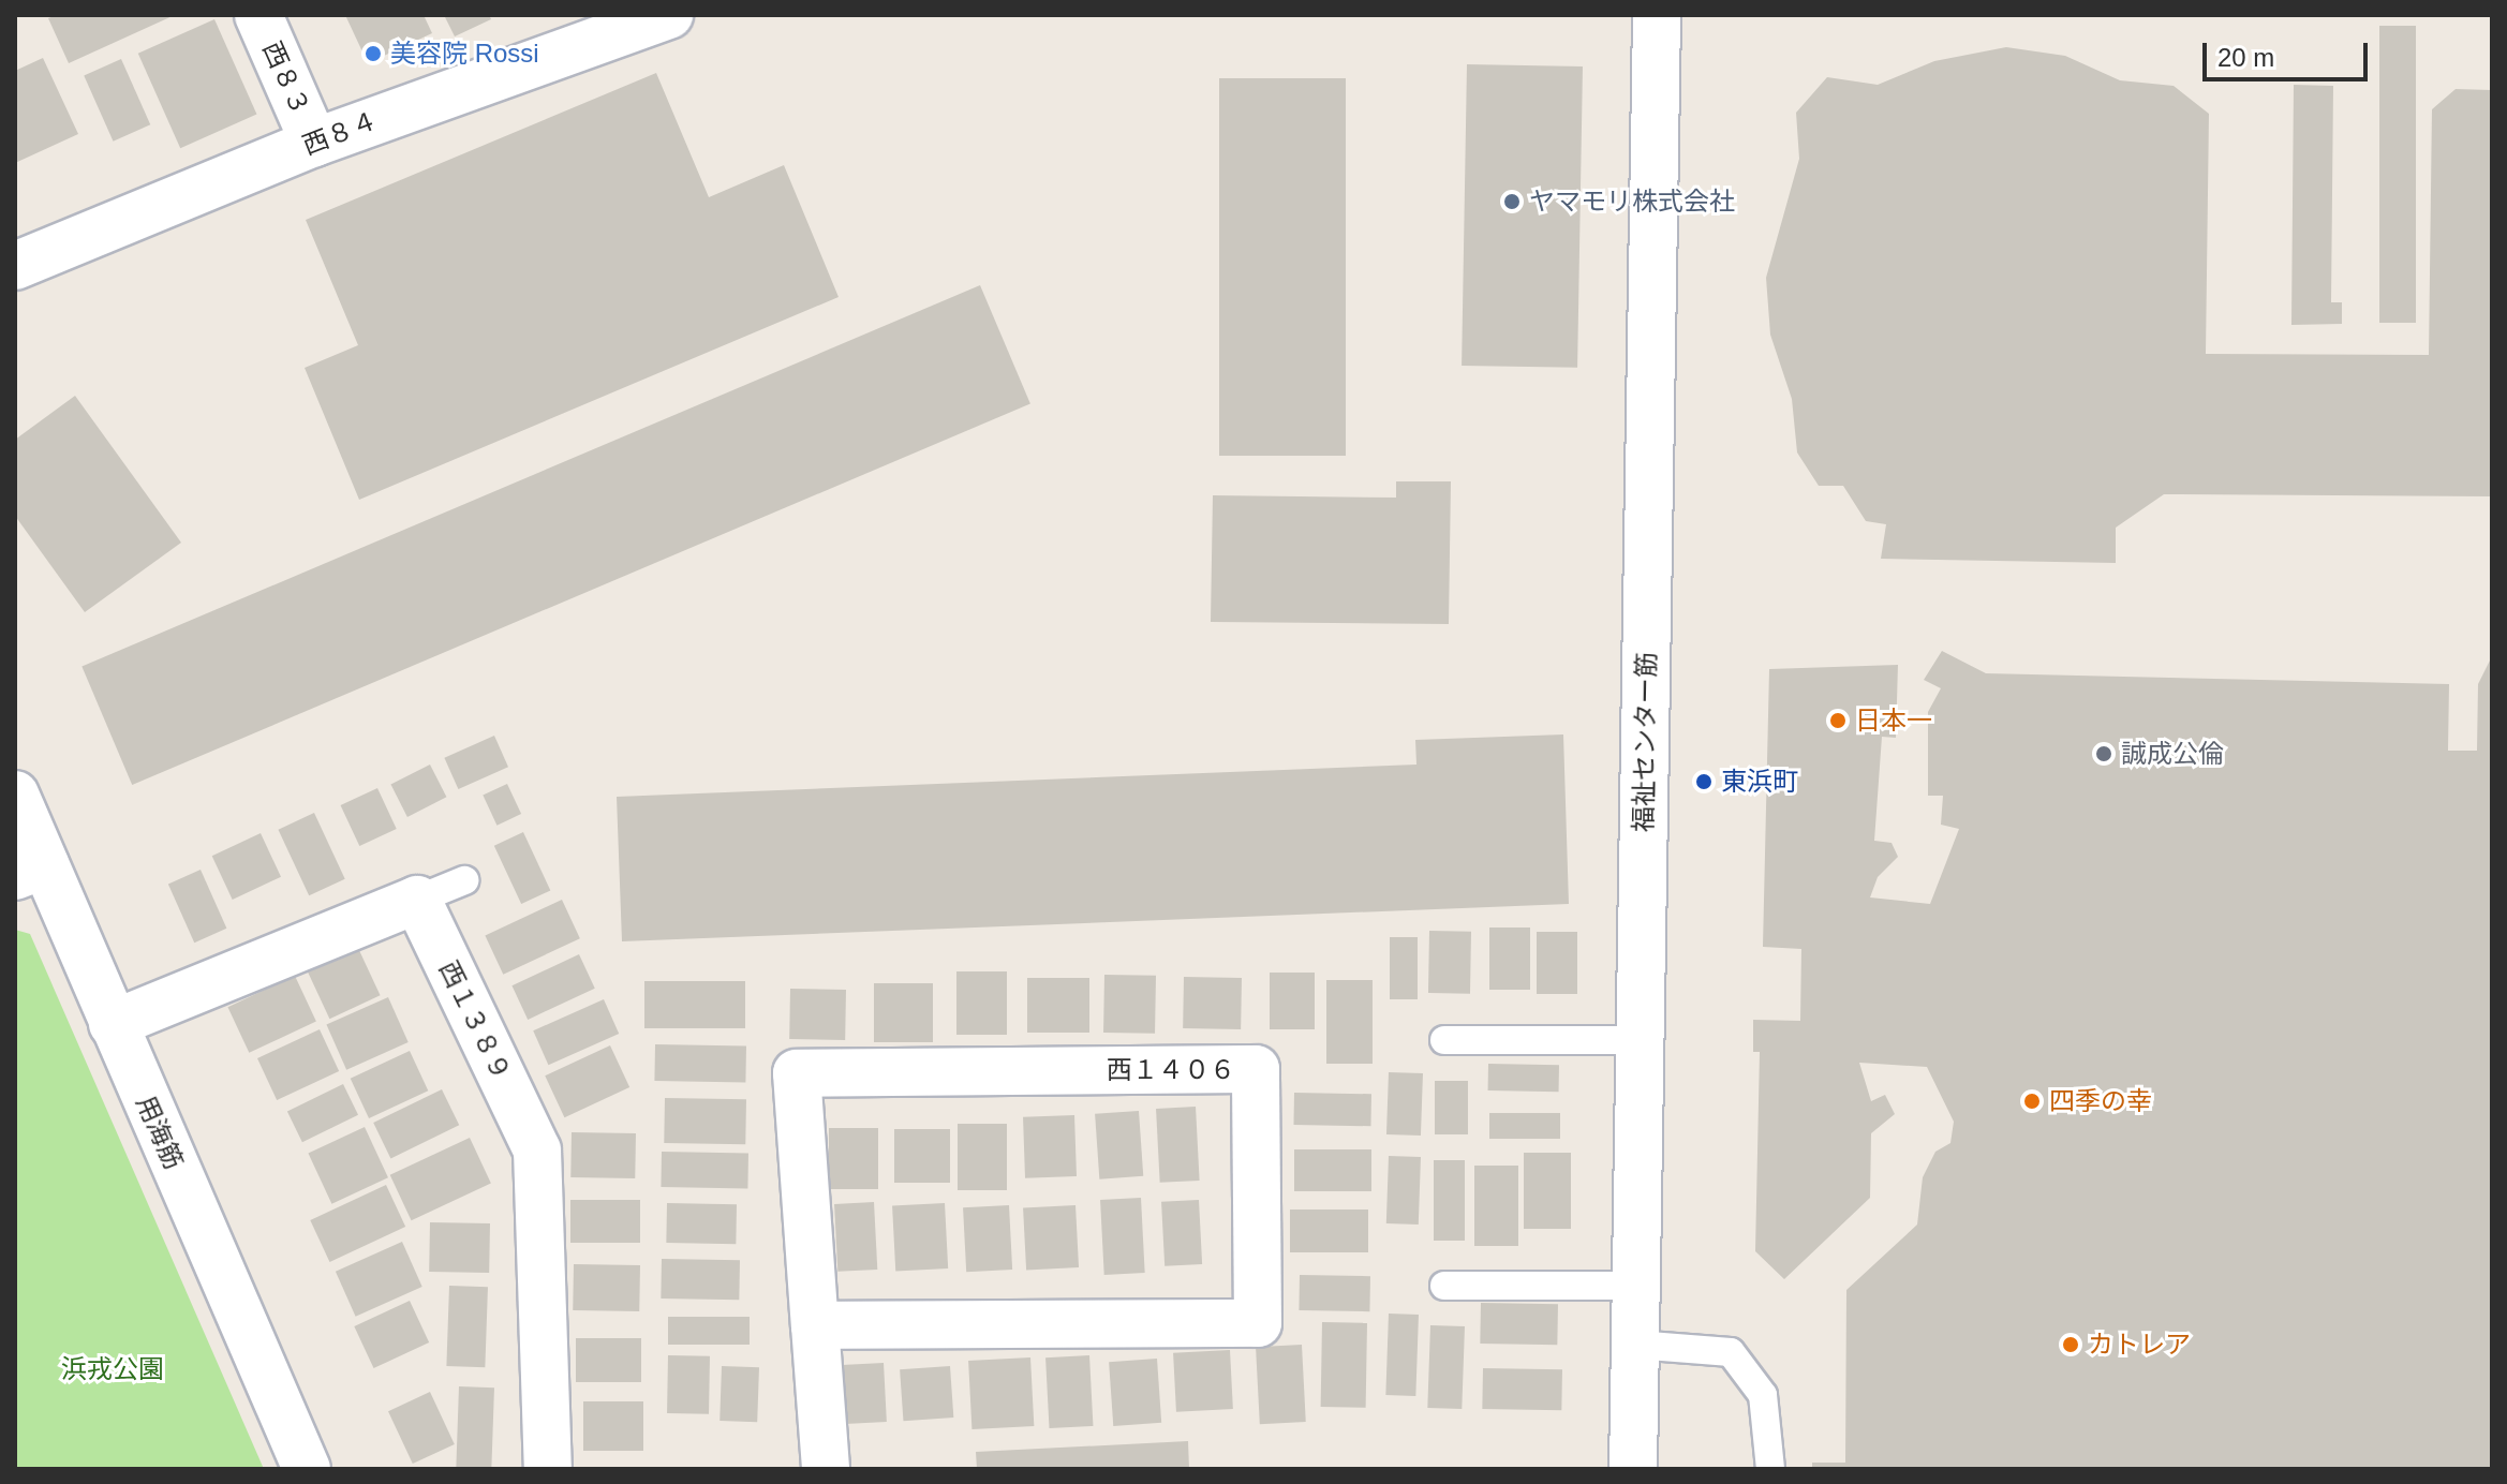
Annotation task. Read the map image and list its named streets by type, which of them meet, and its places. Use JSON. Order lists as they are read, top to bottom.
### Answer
{
  "streets": {
    "street": [
      "西８３",
      "西８４",
      "福祉センター筋",
      "西１３８９",
      "西１４０６",
      "用海筋"
    ]
  },
  "crossings": [
    ["西８３", "西８４"]
  ],
  "parks": ["浜戎公園"],
  "places": [
    "美容院 Rossi",
    "ヤマモリ株式会社",
    "日本一",
    "誠成公倫",
    "東浜町",
    "四季の幸",
    "カトレア"
  ],
  "scale_bar": "20 m"
}
